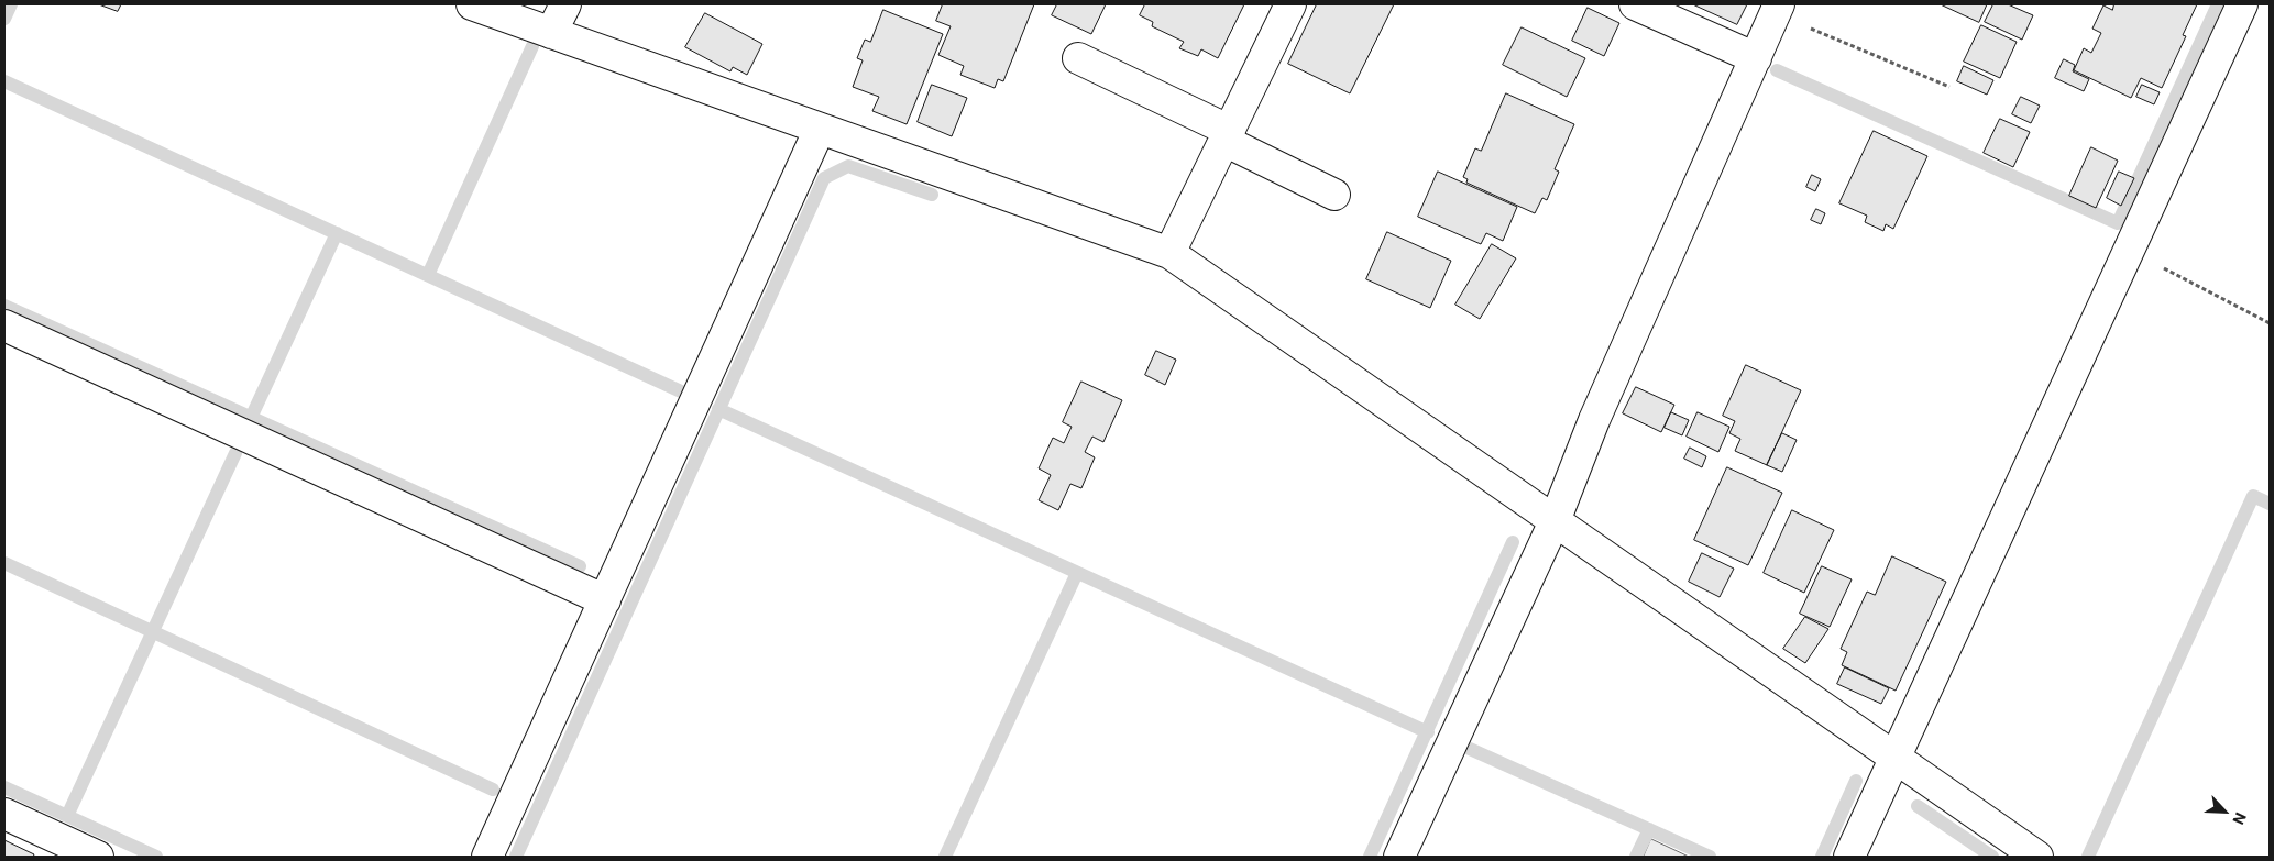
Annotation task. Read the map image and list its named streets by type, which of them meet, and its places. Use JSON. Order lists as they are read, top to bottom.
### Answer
{
  "north": "bottom right"
}
